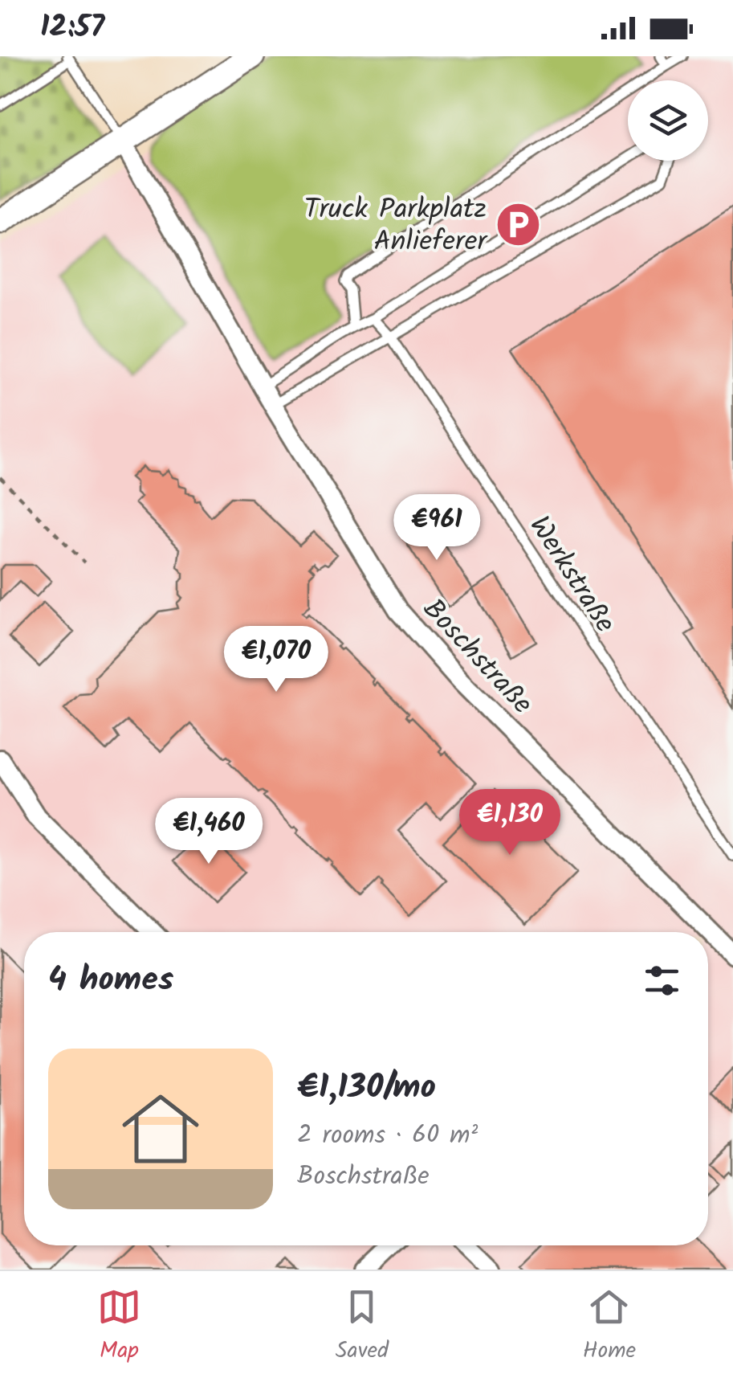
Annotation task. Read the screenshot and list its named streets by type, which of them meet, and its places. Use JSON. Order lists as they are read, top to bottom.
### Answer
{
  "streets": {
    "street": ["Boschstraße"],
    "lane": ["Werkstraße"]
  },
  "places": {
    "parking": ["Truck Parkplatz Anlieferer"]
  },
  "page": {
    "status": "12:57",
    "price": [
      "€961",
      "€1,070",
      "€1,130",
      "€1,460"
    ],
    "heading": "4 homes",
    "list": [
      {
        "name": "€1,130/mo",
        "note": "2 rooms · 60 m² · Boschstraße"
      }
    ],
    "tabs": ["Map", "Saved", "Home"]
  }
}
